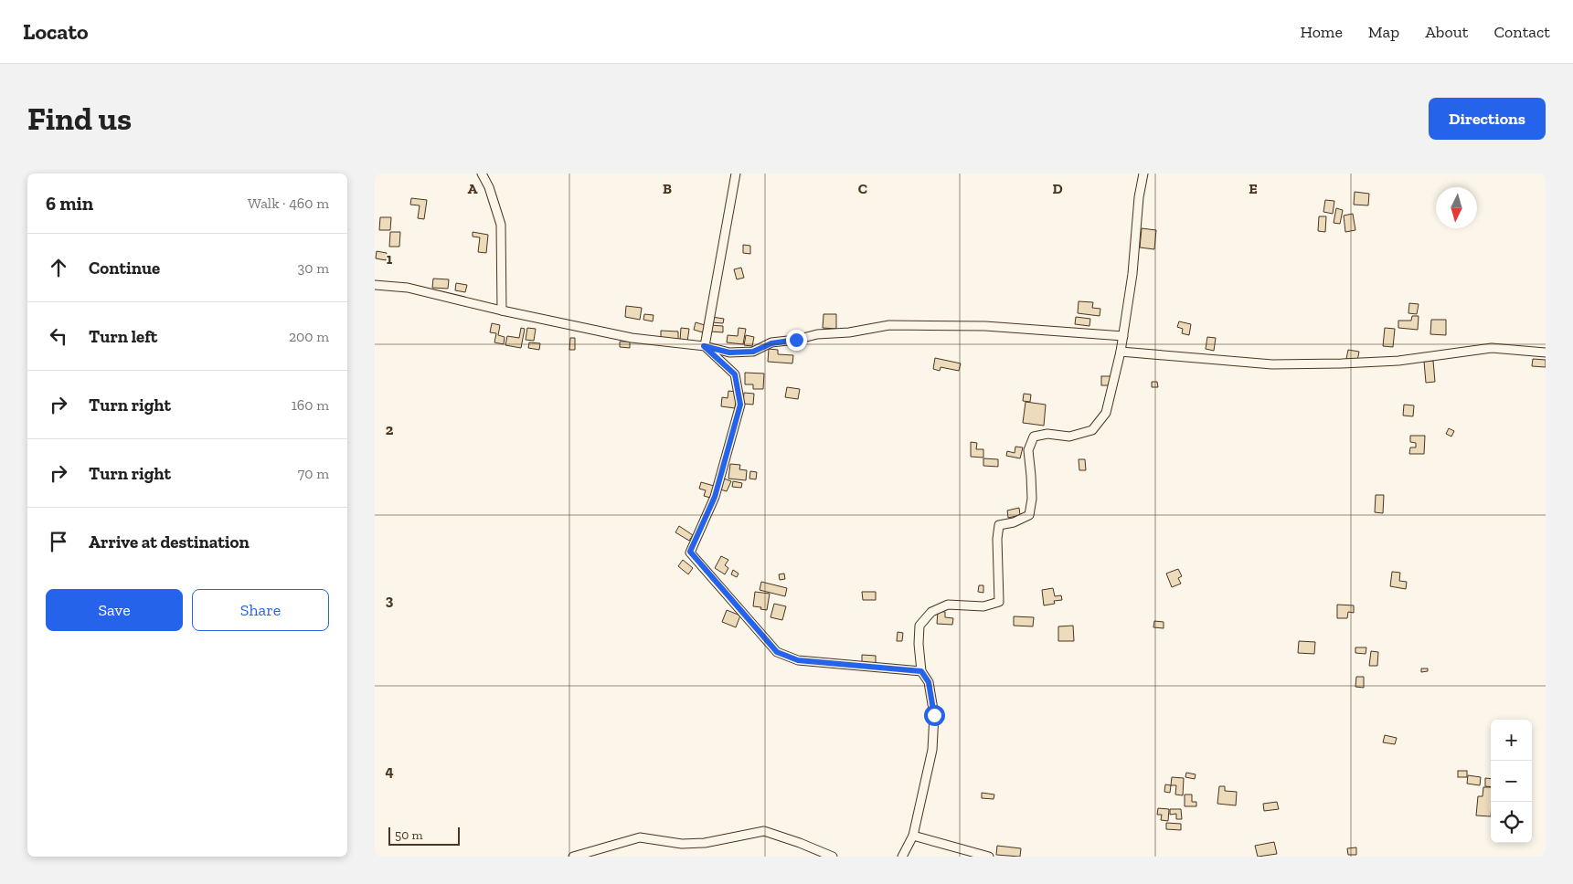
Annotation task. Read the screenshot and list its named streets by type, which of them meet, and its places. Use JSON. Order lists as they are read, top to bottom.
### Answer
{
  "scale_bar": "50 m",
  "north": "bottom",
  "page": {
    "header": "Locato",
    "nav": [
      "Home",
      "Map",
      "About",
      "Contact"
    ],
    "buttons": [
      "Directions",
      ["Save", "Share"]
    ],
    "title": "Find us",
    "heading": ["6 min", "Walk · 460 m"],
    "list": [
      ["Continue", "30 m"],
      ["Turn left", "200 m"],
      ["Turn right", "160 m"],
      ["Turn right", "70 m"],
      "Arrive at destination"
    ],
    "map_buttons": ["+", "−"],
    "scale": "50 m"
  },
  "grid": {
    "columns": [
      "A",
      "B",
      "C",
      "D",
      "E"
    ],
    "rows": [
      "1",
      "2",
      "3",
      "4"
    ]
  }
}
